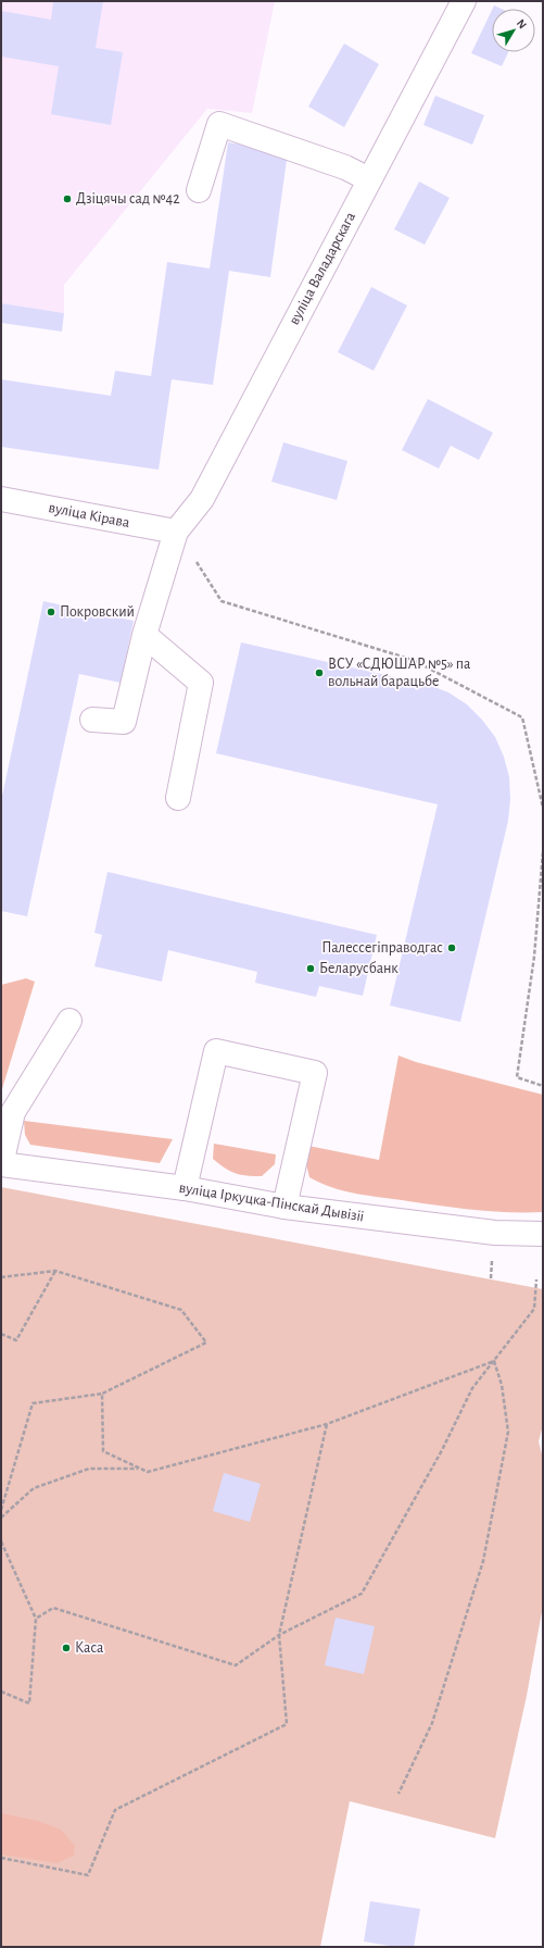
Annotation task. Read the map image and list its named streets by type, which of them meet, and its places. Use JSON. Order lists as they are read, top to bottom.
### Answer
{
  "streets": {
    "street": ["вуліца Валадарскага", "вуліца Кірава", "вуліца Іркуцка-Пінскай Дывізіі"]
  },
  "crossings": [
    ["вуліца Валадарскага", "вуліца Кірава"]
  ],
  "places": [
    "Дзіцячы сад №42",
    "Покровский",
    "ВСУ «СДЮШАР №5» па вольнай барацьбе",
    "Палессегіправодгас",
    "Беларусбанк",
    "Каса"
  ],
  "north": "top right"
}
